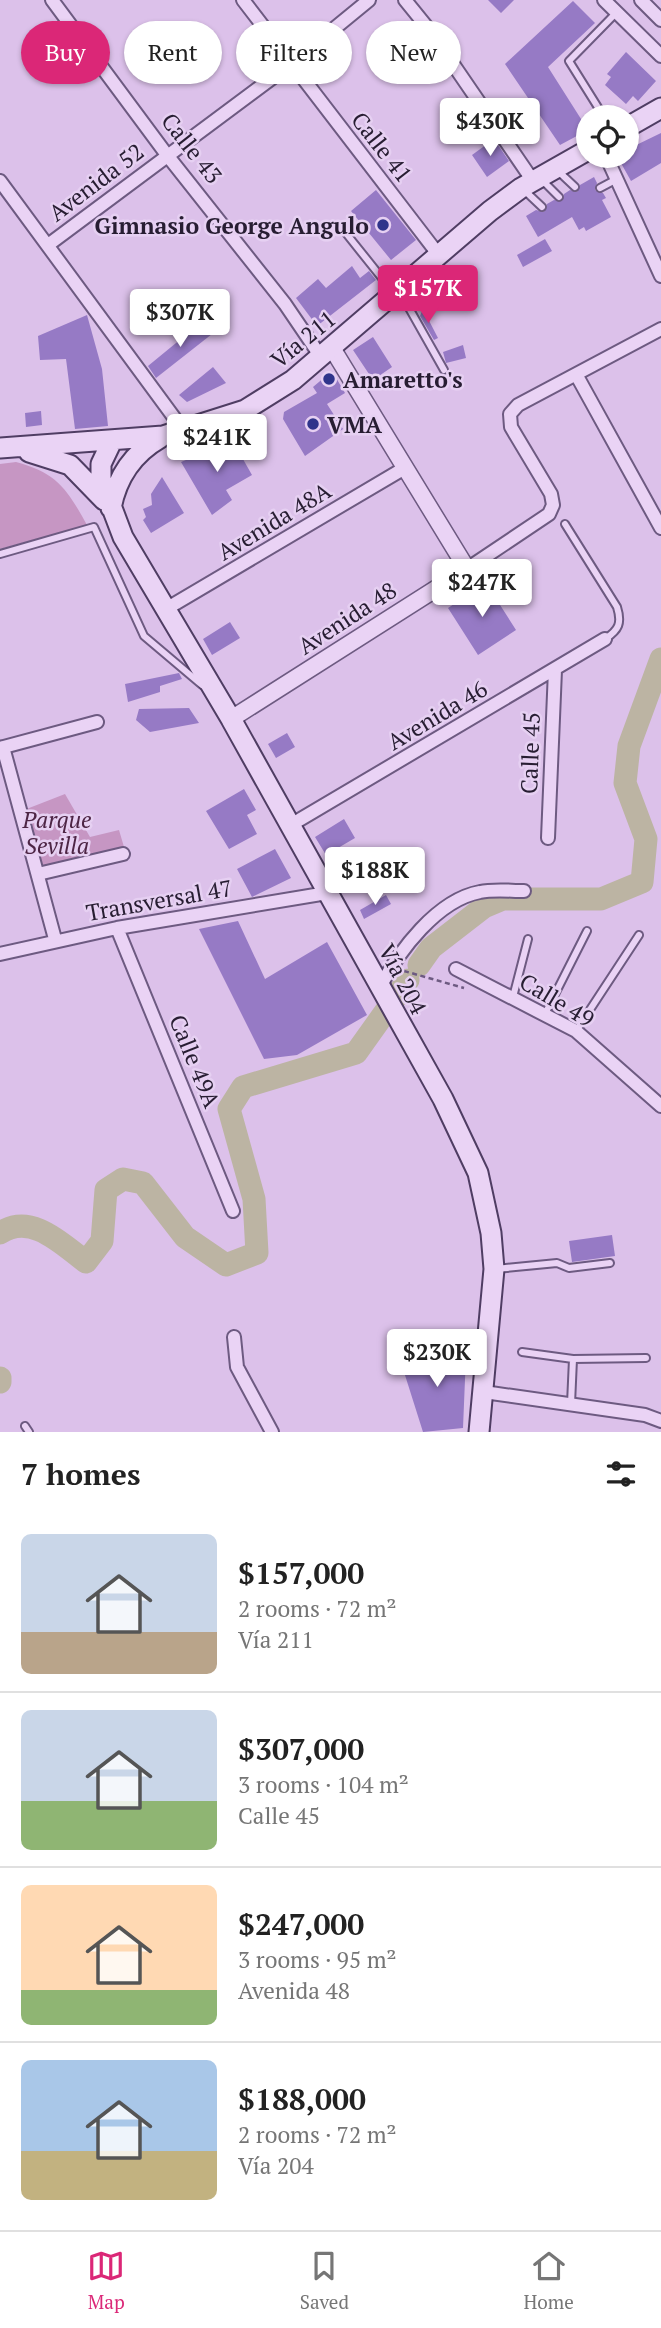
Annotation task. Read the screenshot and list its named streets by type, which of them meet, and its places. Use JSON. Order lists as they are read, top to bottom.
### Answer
{
  "streets": {
    "main road": ["Vía 211", "Vía 204"],
    "street": [
      "Calle 41",
      "Calle 43",
      "Avenida 52",
      "Avenida 48A",
      "Avenida 48",
      "Avenida 46",
      "Calle 45",
      "Transversal 47",
      "Calle 49",
      "Calle 49A"
    ]
  },
  "crossings": [
    ["Calle 41", "Vía 211"],
    ["Calle 43", "Avenida 52"],
    ["Calle 43", "Vía 211"],
    ["Calle 43", "Avenida 48A"],
    ["Calle 43", "Avenida 48"],
    ["Vía 211", "Vía 204"],
    ["Avenida 48A", "Vía 204"],
    ["Avenida 48", "Vía 204"],
    ["Avenida 46", "Calle 45"],
    ["Avenida 46", "Vía 204"],
    ["Transversal 47", "Vía 204"],
    ["Transversal 47", "Calle 49A"]
  ],
  "parks": ["Parque Sevilla"],
  "places": ["Gimnasio George Angulo", "Amaretto's", "VMA"],
  "page": {
    "chip": [
      "Buy",
      "Rent",
      "Filters",
      "New"
    ],
    "price": [
      "$430K",
      "$157K",
      "$307K",
      "$241K",
      "$247K",
      "$188K",
      "$230K"
    ],
    "heading": "7 homes",
    "list": [
      {
        "name": "$157,000",
        "note": "2 rooms · 72 m² · Vía 211"
      },
      {
        "name": "$307,000",
        "note": "3 rooms · 104 m² · Calle 45"
      },
      {
        "name": "$247,000",
        "note": "3 rooms · 95 m² · Avenida 48"
      },
      {
        "name": "$188,000",
        "note": "2 rooms · 72 m² · Vía 204"
      }
    ],
    "tabs": ["Map", "Saved", "Home"]
  }
}
